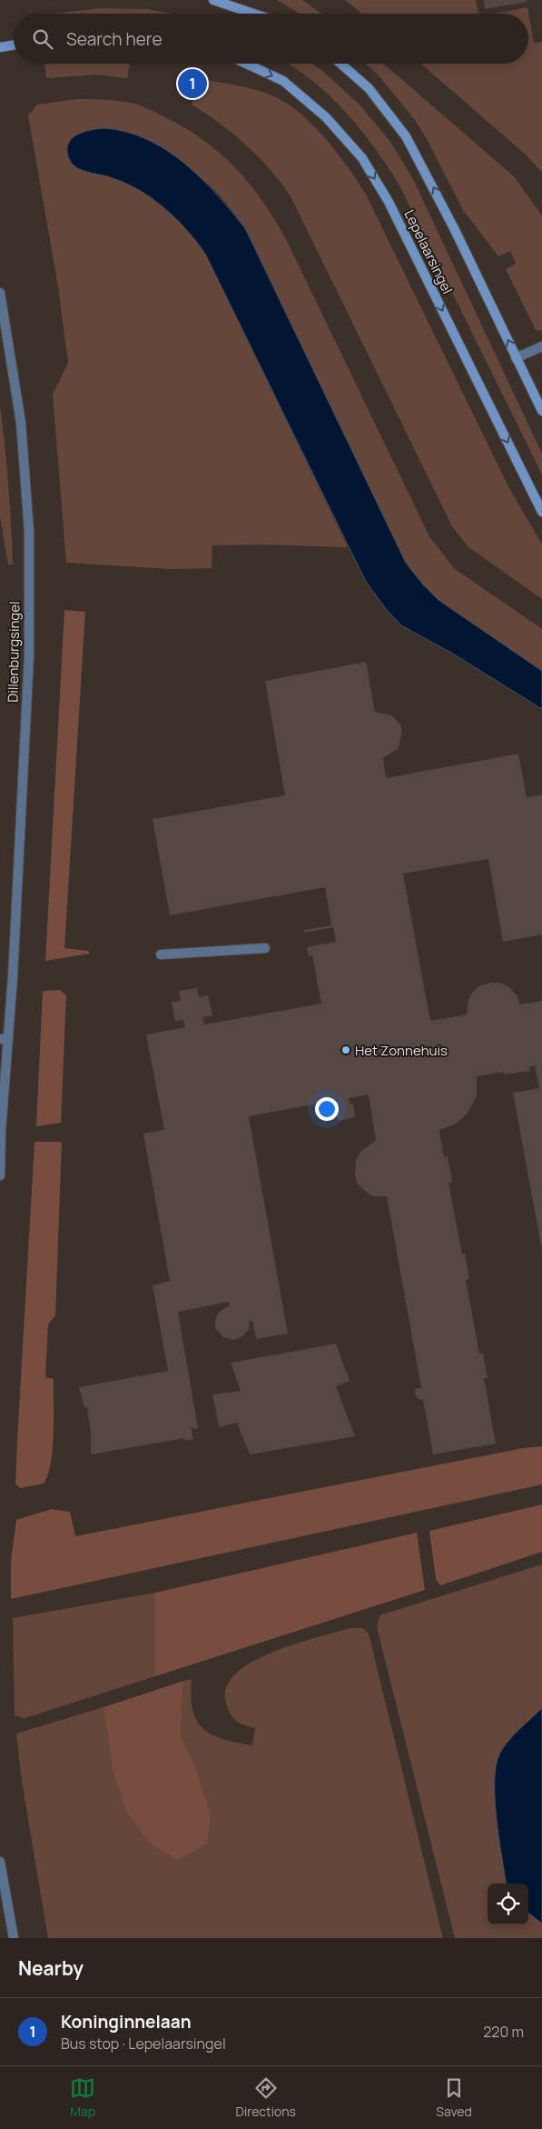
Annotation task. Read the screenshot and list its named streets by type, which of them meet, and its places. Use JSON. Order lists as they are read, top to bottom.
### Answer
{
  "streets": {
    "street": ["Lepelaarsingel", "Dillenburgsingel"]
  },
  "places": ["Het Zonnehuis"],
  "page": {
    "search": "Search here",
    "pins": "1",
    "heading": "Nearby",
    "list": [
      {
        "mark": "1",
        "name": "Koninginnelaan",
        "note": "Bus stop · Lepelaarsingel",
        "value": "220 m"
      }
    ],
    "nav": ["Map", "Directions", "Saved"]
  }
}
